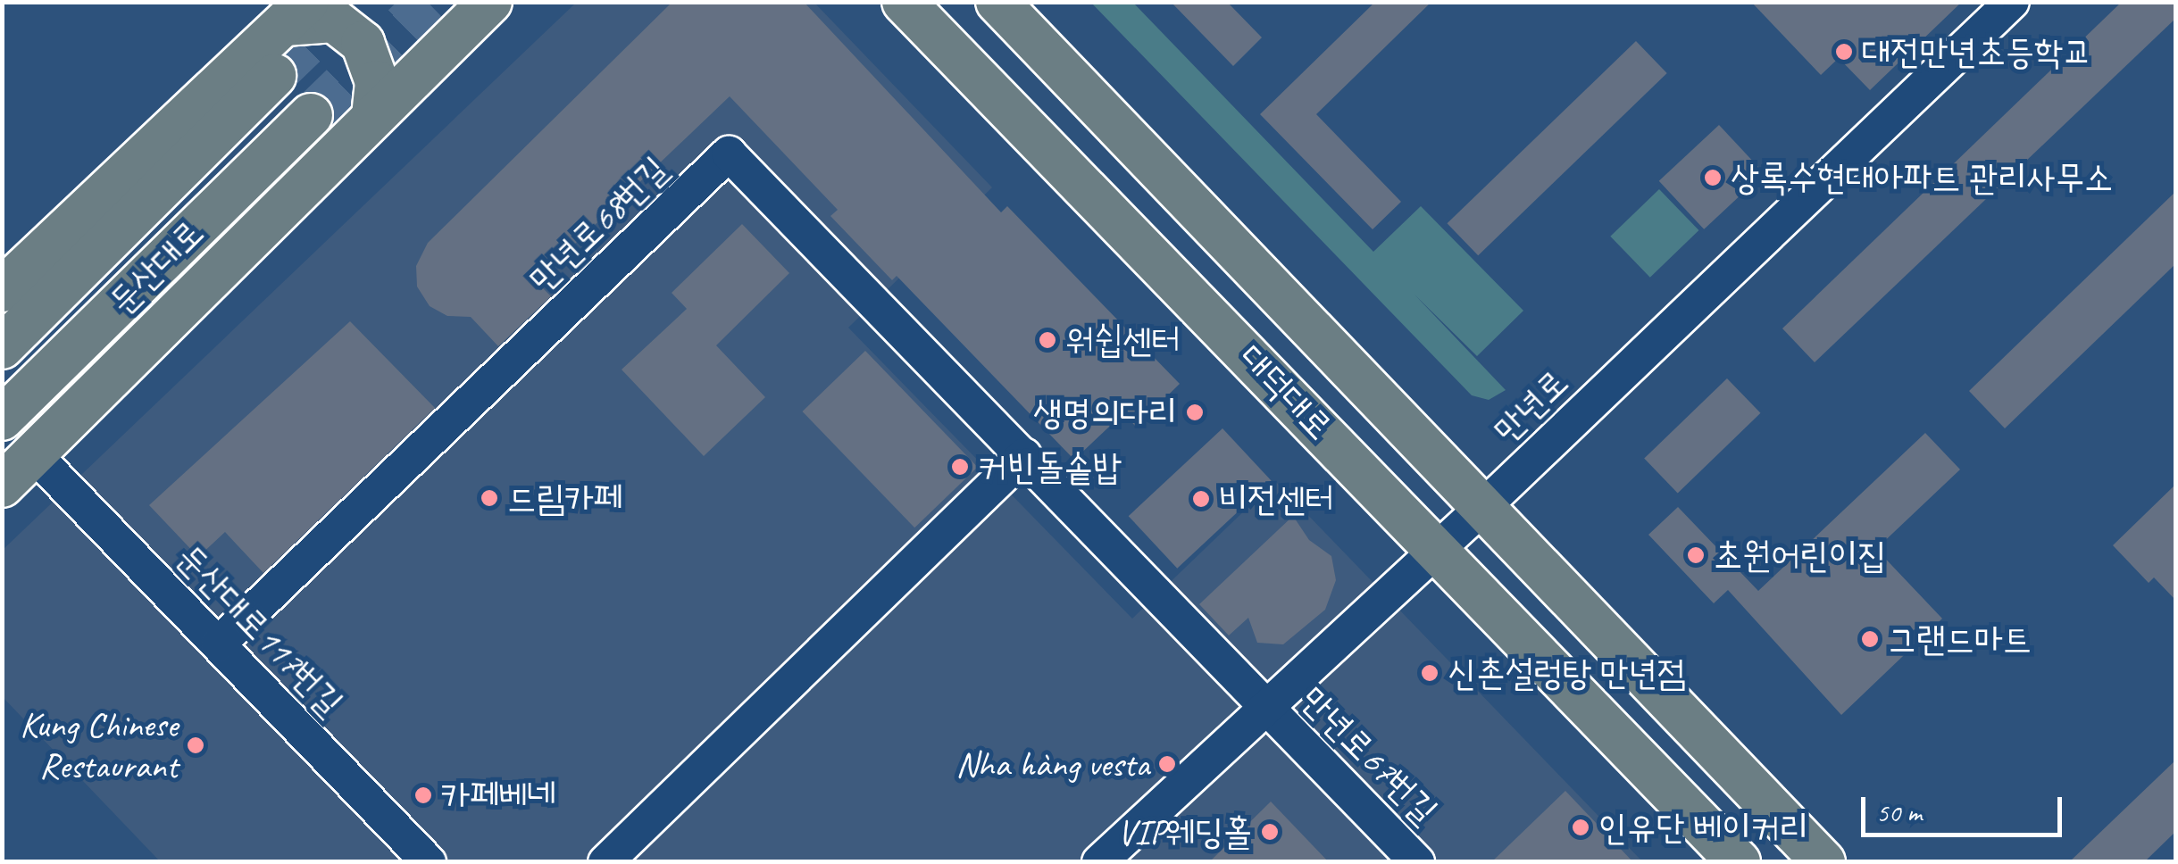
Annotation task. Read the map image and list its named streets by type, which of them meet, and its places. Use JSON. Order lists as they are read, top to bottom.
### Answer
{
  "streets": {
    "main road": ["둔산대로", "대덕대로"],
    "street": [
      "만년로68번길",
      "만년로",
      "둔산대로117번길",
      "만년로67번길"
    ]
  },
  "crossings": [
    ["만년로68번길", "만년로"],
    ["만년로68번길", "둔산대로117번길"],
    ["만년로68번길", "만년로67번길"],
    ["대덕대로", "만년로"],
    ["만년로", "만년로67번길"]
  ],
  "places": [
    "대전만년초등학교",
    "상록수현대아파트 관리사무소",
    "워쉽센터",
    "생명의다리",
    "커빈돌솥밥",
    "드림카페",
    "비전센터",
    "초원어린이집",
    "그랜드마트",
    "신촌설렁탕 만년점",
    "Kung Chinese Restaurant",
    "Nha hàng vesta",
    "카페베네",
    "인유단 베이커리",
    "VIP웨딩홀"
  ],
  "scale_bar": "50 m"
}
